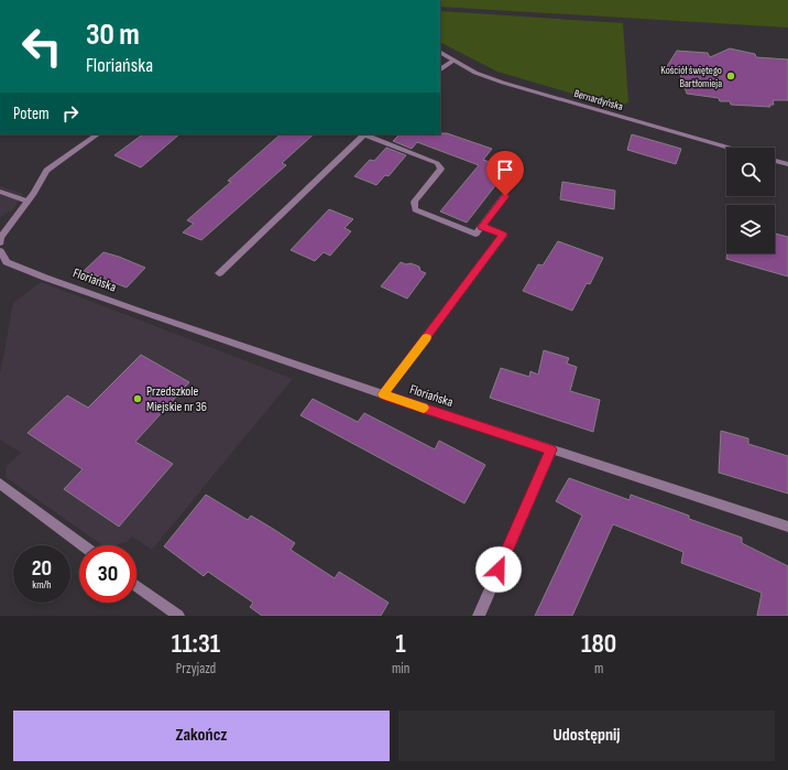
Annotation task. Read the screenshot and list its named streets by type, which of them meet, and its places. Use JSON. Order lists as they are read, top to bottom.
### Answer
{
  "streets": {
    "street": ["Bernardyńska", "Floriańska"]
  },
  "places": ["Kościół świętego Bartłomieja", "Przedszkole Miejskie nr 36"],
  "page": {
    "turn": ["30 m", "Floriańska"],
    "then": "Potem",
    "speed": "20 km/h",
    "limit": "30",
    "eta": [
      "11:31",
      "Przyjazd",
      "1",
      "min",
      "180",
      "m"
    ],
    "buttons": ["Zakończ", "Udostępnij"]
  }
}
